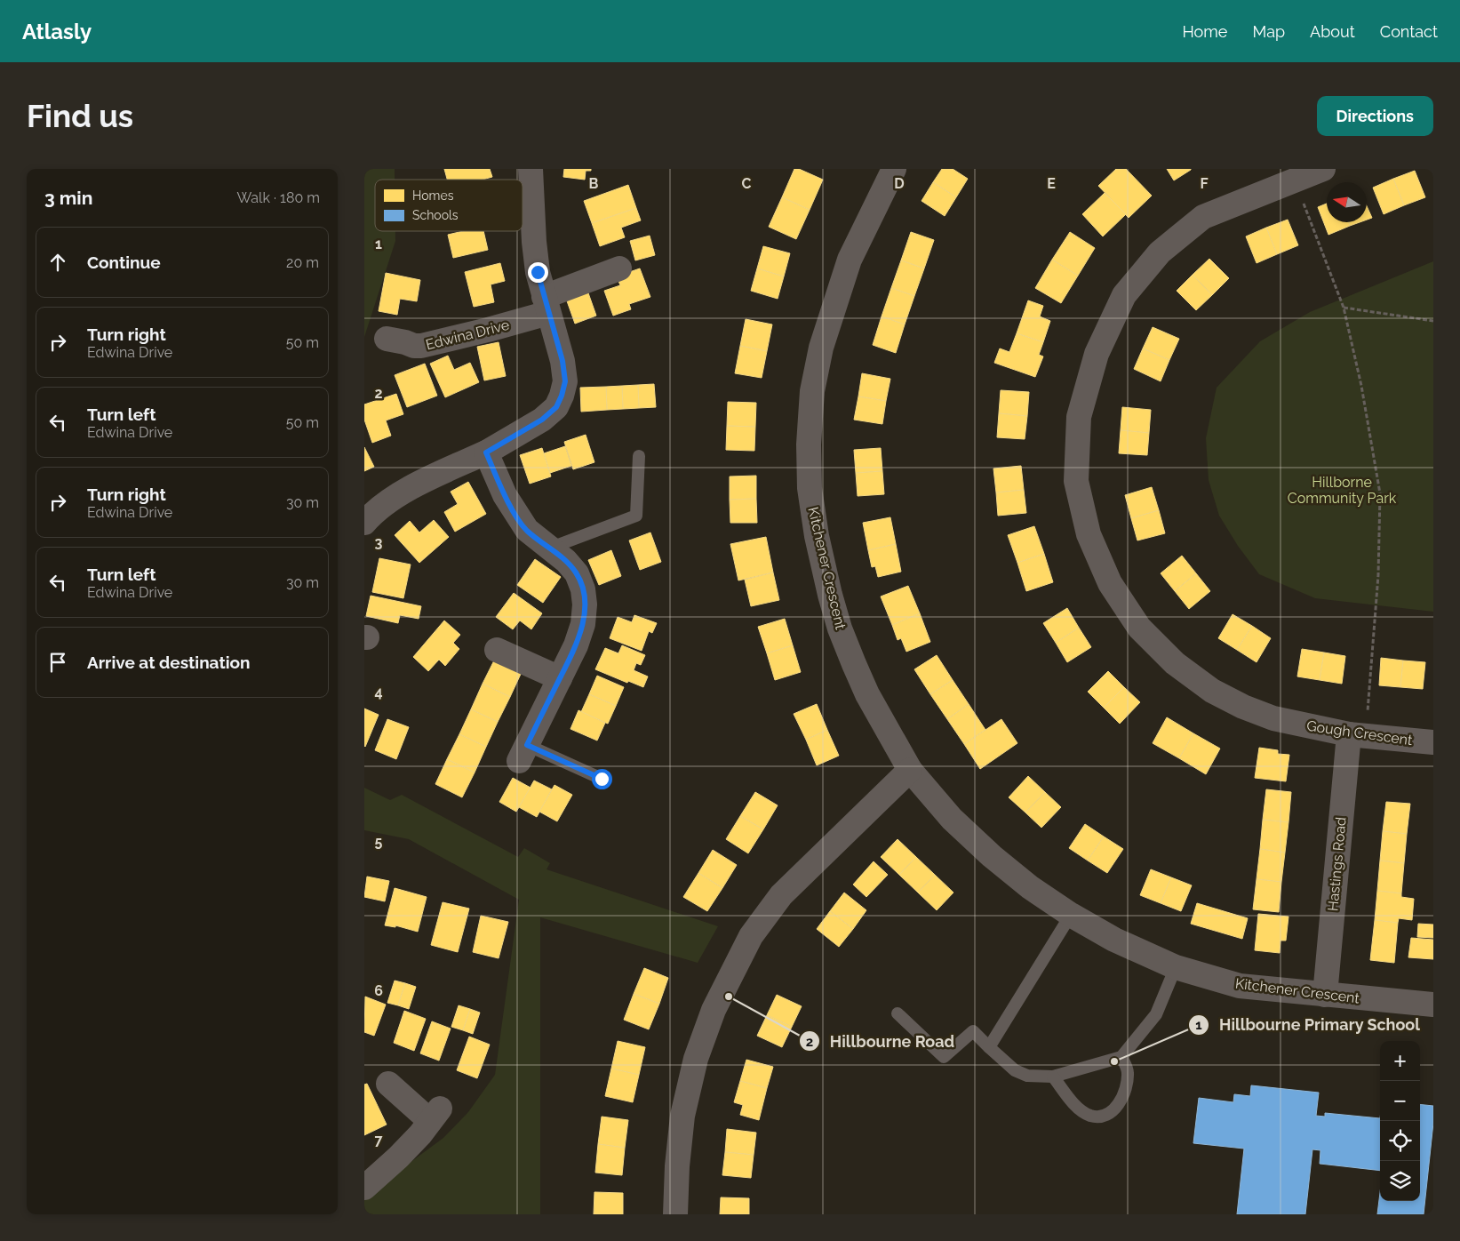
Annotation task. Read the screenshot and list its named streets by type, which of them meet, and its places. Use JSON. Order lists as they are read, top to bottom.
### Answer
{
  "streets": {
    "street": [
      "Edwina Drive",
      "Kitchener Crescent",
      "Gough Crescent",
      "Hastings Road"
    ]
  },
  "crossings": [
    ["Kitchener Crescent", "Hastings Road"],
    ["Gough Crescent", "Hastings Road"]
  ],
  "parks": ["Hillborne Community Park"],
  "places": ["Hillbourne Road", "Hillbourne Primary School"],
  "legend": ["Homes", "Schools"],
  "north": "left",
  "page": {
    "header": "Atlasly",
    "nav": [
      "Home",
      "Map",
      "About",
      "Contact"
    ],
    "buttons": "Directions",
    "title": "Find us",
    "heading": ["3 min", "Walk · 180 m"],
    "list": [
      ["Continue", "20 m"],
      ["Turn right", "Edwina Drive", "50 m"],
      ["Turn left", "Edwina Drive", "50 m"],
      ["Turn right", "Edwina Drive", "30 m"],
      ["Turn left", "Edwina Drive", "30 m"],
      "Arrive at destination"
    ],
    "map_buttons": ["+", "−"]
  },
  "grid": {
    "columns": [
      "B",
      "C",
      "D",
      "E",
      "F"
    ],
    "rows": [
      "1",
      "2",
      "3",
      "4",
      "5",
      "6",
      "7"
    ]
  }
}
